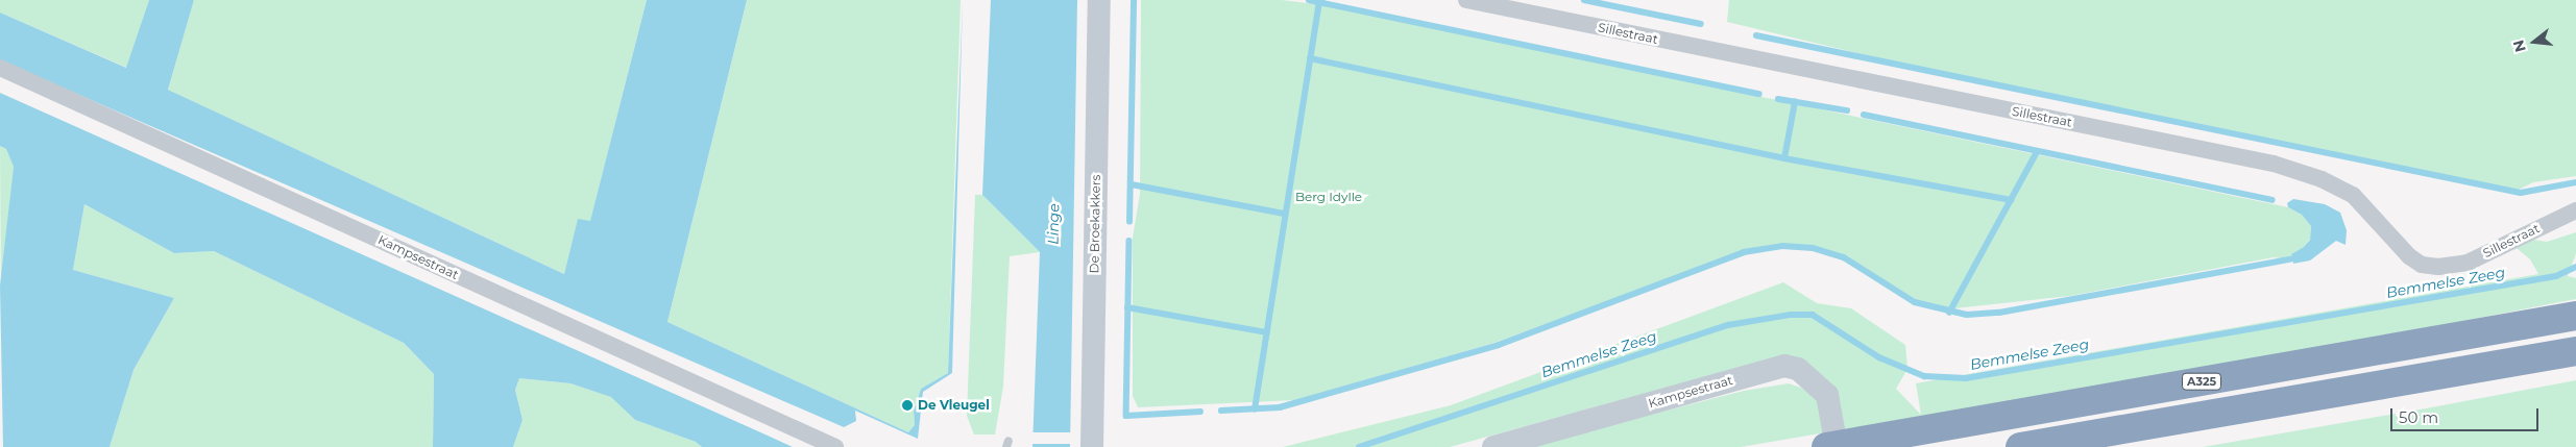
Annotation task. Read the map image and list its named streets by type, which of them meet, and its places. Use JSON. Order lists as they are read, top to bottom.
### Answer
{
  "streets": {
    "highway": ["A325"],
    "street": ["Sillestraat", "De Broekakkers", "Kampsestraat"]
  },
  "water": ["Linge", "Bemmelse Zeeg"],
  "parks": ["Berg Idylle"],
  "places": ["De Vleugel"],
  "scale_bar": "50 m",
  "north": "left"
}
